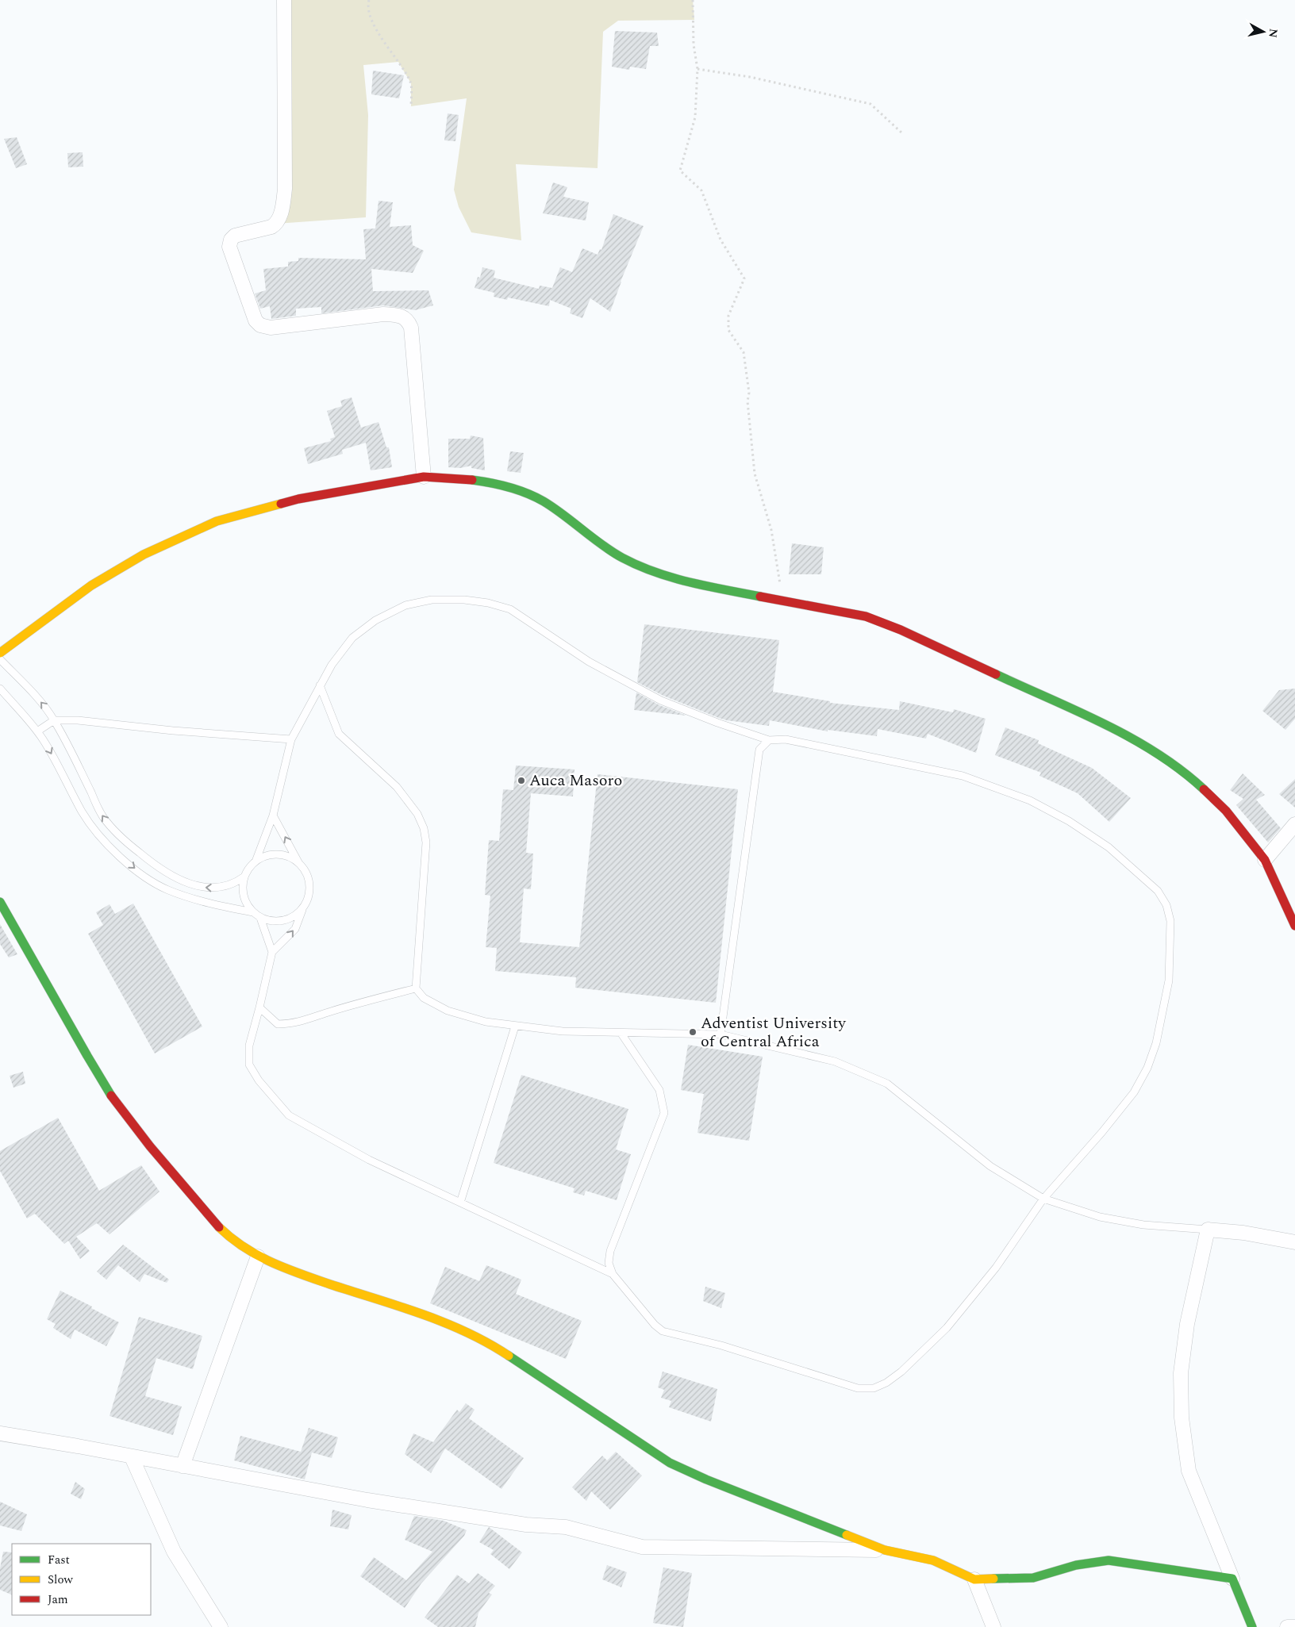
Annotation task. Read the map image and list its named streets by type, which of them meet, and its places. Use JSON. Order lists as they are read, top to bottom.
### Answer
{
  "places": ["Auca Masoro", "Adventist University of Central Africa"],
  "legend": ["Fast", "Slow", "Jam"],
  "north": "right"
}
